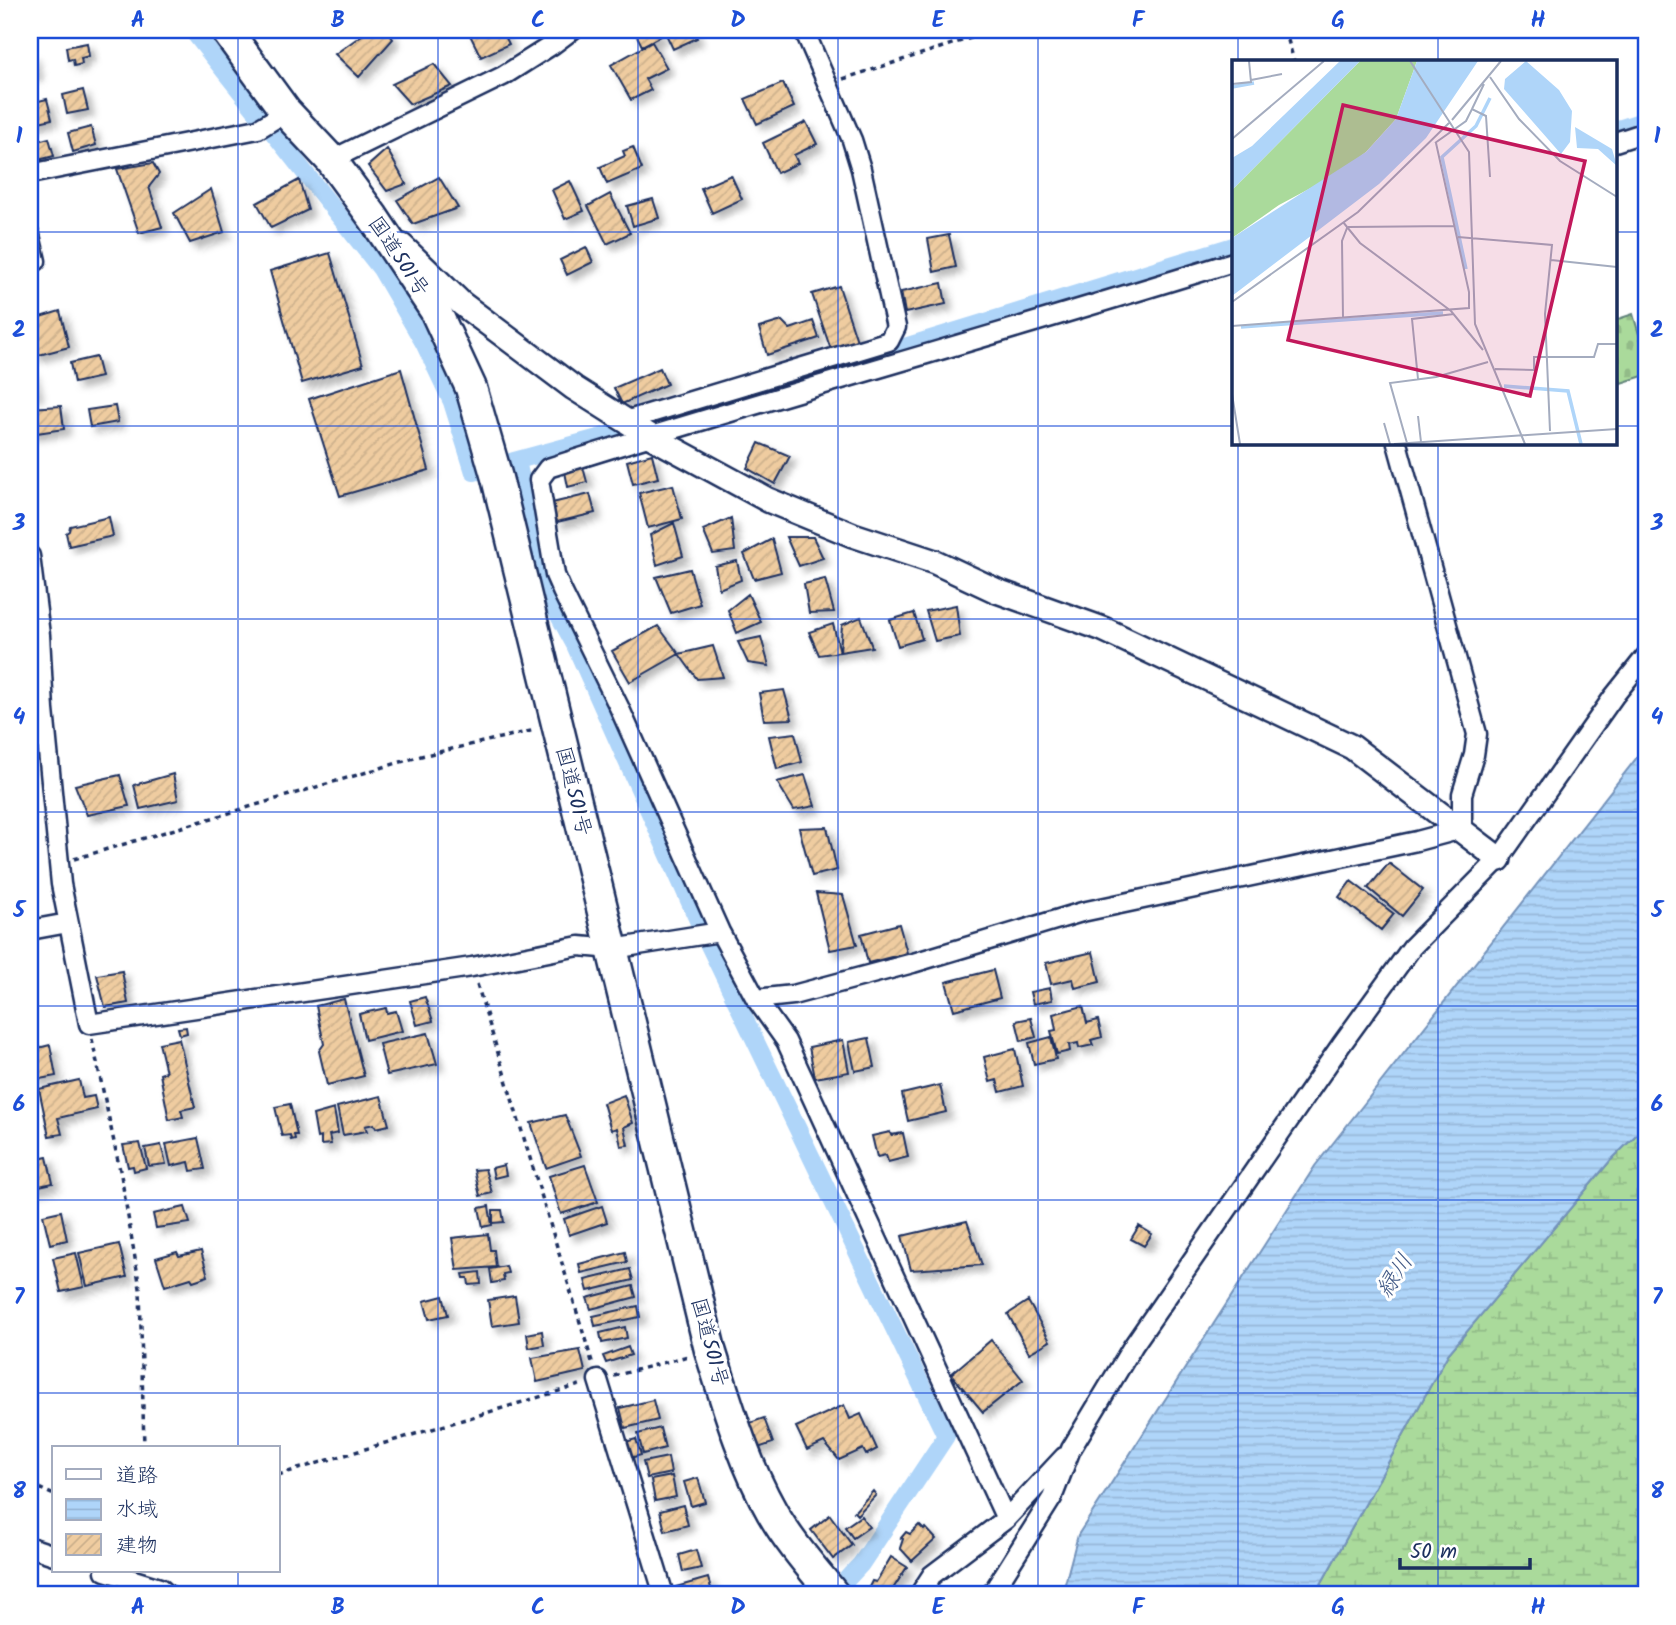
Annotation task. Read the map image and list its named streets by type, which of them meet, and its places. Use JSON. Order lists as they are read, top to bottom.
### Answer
{
  "streets": {
    "highway": ["国道501号"]
  },
  "water": ["緑川"],
  "legend": ["道路", "水域", "建物"],
  "scale_bar": "50 m",
  "grid": {
    "columns": [
      "A",
      "B",
      "C",
      "D",
      "E",
      "F",
      "G",
      "H"
    ],
    "rows": [
      "1",
      "2",
      "3",
      "4",
      "5",
      "6",
      "7",
      "8"
    ]
  }
}
